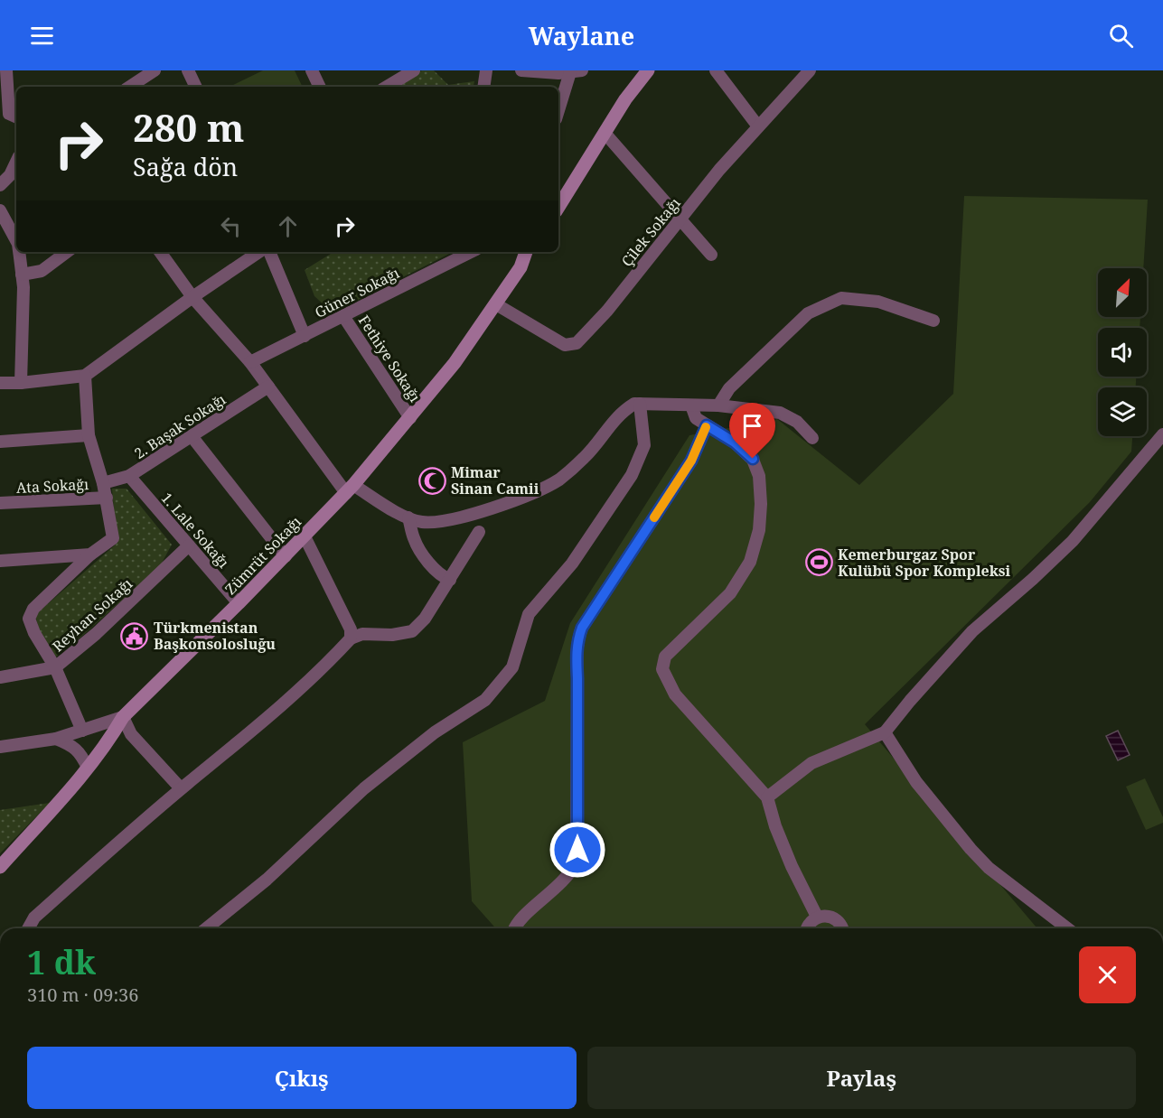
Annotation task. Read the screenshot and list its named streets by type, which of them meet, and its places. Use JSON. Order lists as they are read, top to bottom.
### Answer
{
  "streets": {
    "street": [
      "Çilek Sokağı",
      "Güner Sokağı",
      "Fethiye Sokağı",
      "2. Başak Sokağı",
      "Ata Sokağı",
      "1. Lale Sokağı",
      "Zümrüt Sokağı",
      "Reyhan Sokağı"
    ]
  },
  "crossings": [
    ["Çilek Sokağı", "Zümrüt Sokağı"],
    ["Güner Sokağı", "Fethiye Sokağı"],
    ["Fethiye Sokağı", "Zümrüt Sokağı"],
    ["2. Başak Sokağı", "1. Lale Sokağı"],
    ["1. Lale Sokağı", "Zümrüt Sokağı"],
    ["1. Lale Sokağı", "Reyhan Sokağı"]
  ],
  "places": {
    "mosque": ["Mimar Sinan Camii"],
    "sports": ["Kemerburgaz Spor Kulübü Spor Kompleksi"],
    "public building": ["Türkmenistan Başkonsolosluğu"]
  },
  "north": "top right",
  "page": {
    "header": "Waylane",
    "turn": ["280 m", "Sağa dön"],
    "heading": ["1 dk", "310 m · 09:36"],
    "buttons": ["Çıkış", "Paylaş"]
  }
}
